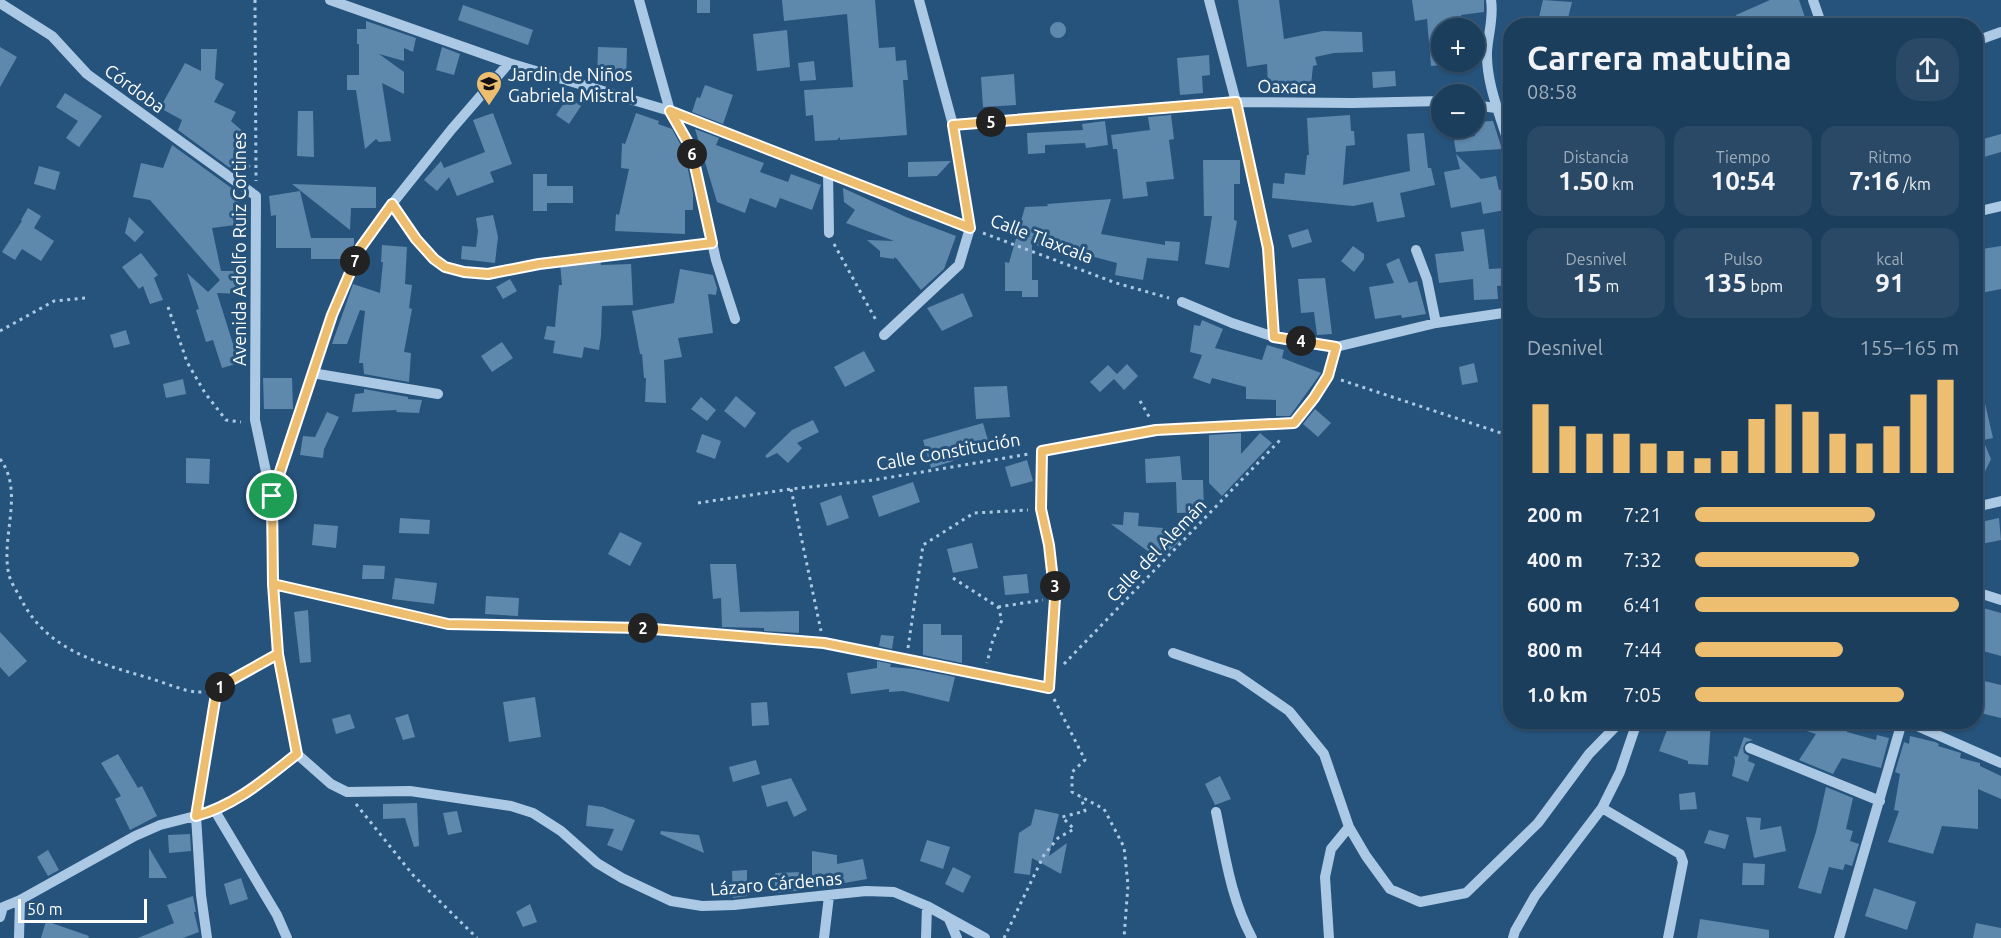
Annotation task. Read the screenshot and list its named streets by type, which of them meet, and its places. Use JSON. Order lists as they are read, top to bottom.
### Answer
{
  "streets": {
    "street": [
      "Oaxaca",
      "Córdoba",
      "Calle Tlaxcala",
      "Avenida Adolfo Ruiz Cortines",
      "Lázaro Cárdenas"
    ],
    "path": ["Calle Constitución", "Calle del Alemán"]
  },
  "crossings": [
    ["Córdoba", "Avenida Adolfo Ruiz Cortines"]
  ],
  "places": {
    "school or university": ["Jardin de Niños Gabriela Mistral"]
  },
  "scale_bar": "50 m",
  "page": {
    "map_buttons": ["+", "−"],
    "heading": ["Carrera matutina", "08:58"],
    "pins": [
      "5",
      "6",
      "7",
      "4",
      "3",
      "2",
      "1"
    ],
    "stats": [
      ["Distancia", "1.50 km"],
      ["Tiempo", "10:54"],
      ["Ritmo", "7:16 /km"],
      ["Desnivel", "15 m"],
      ["Pulso", "135 bpm"],
      ["kcal", "91"]
    ],
    "chart": ["Desnivel", "155–165 m"],
    "list": [
      {
        "name": "200 m",
        "note": "7:21"
      },
      {
        "name": "400 m",
        "note": "7:32"
      },
      {
        "name": "600 m",
        "note": "6:41"
      },
      {
        "name": "800 m",
        "note": "7:44"
      },
      {
        "name": "1.0 km",
        "note": "7:05"
      }
    ],
    "scale": "50 m"
  }
}
